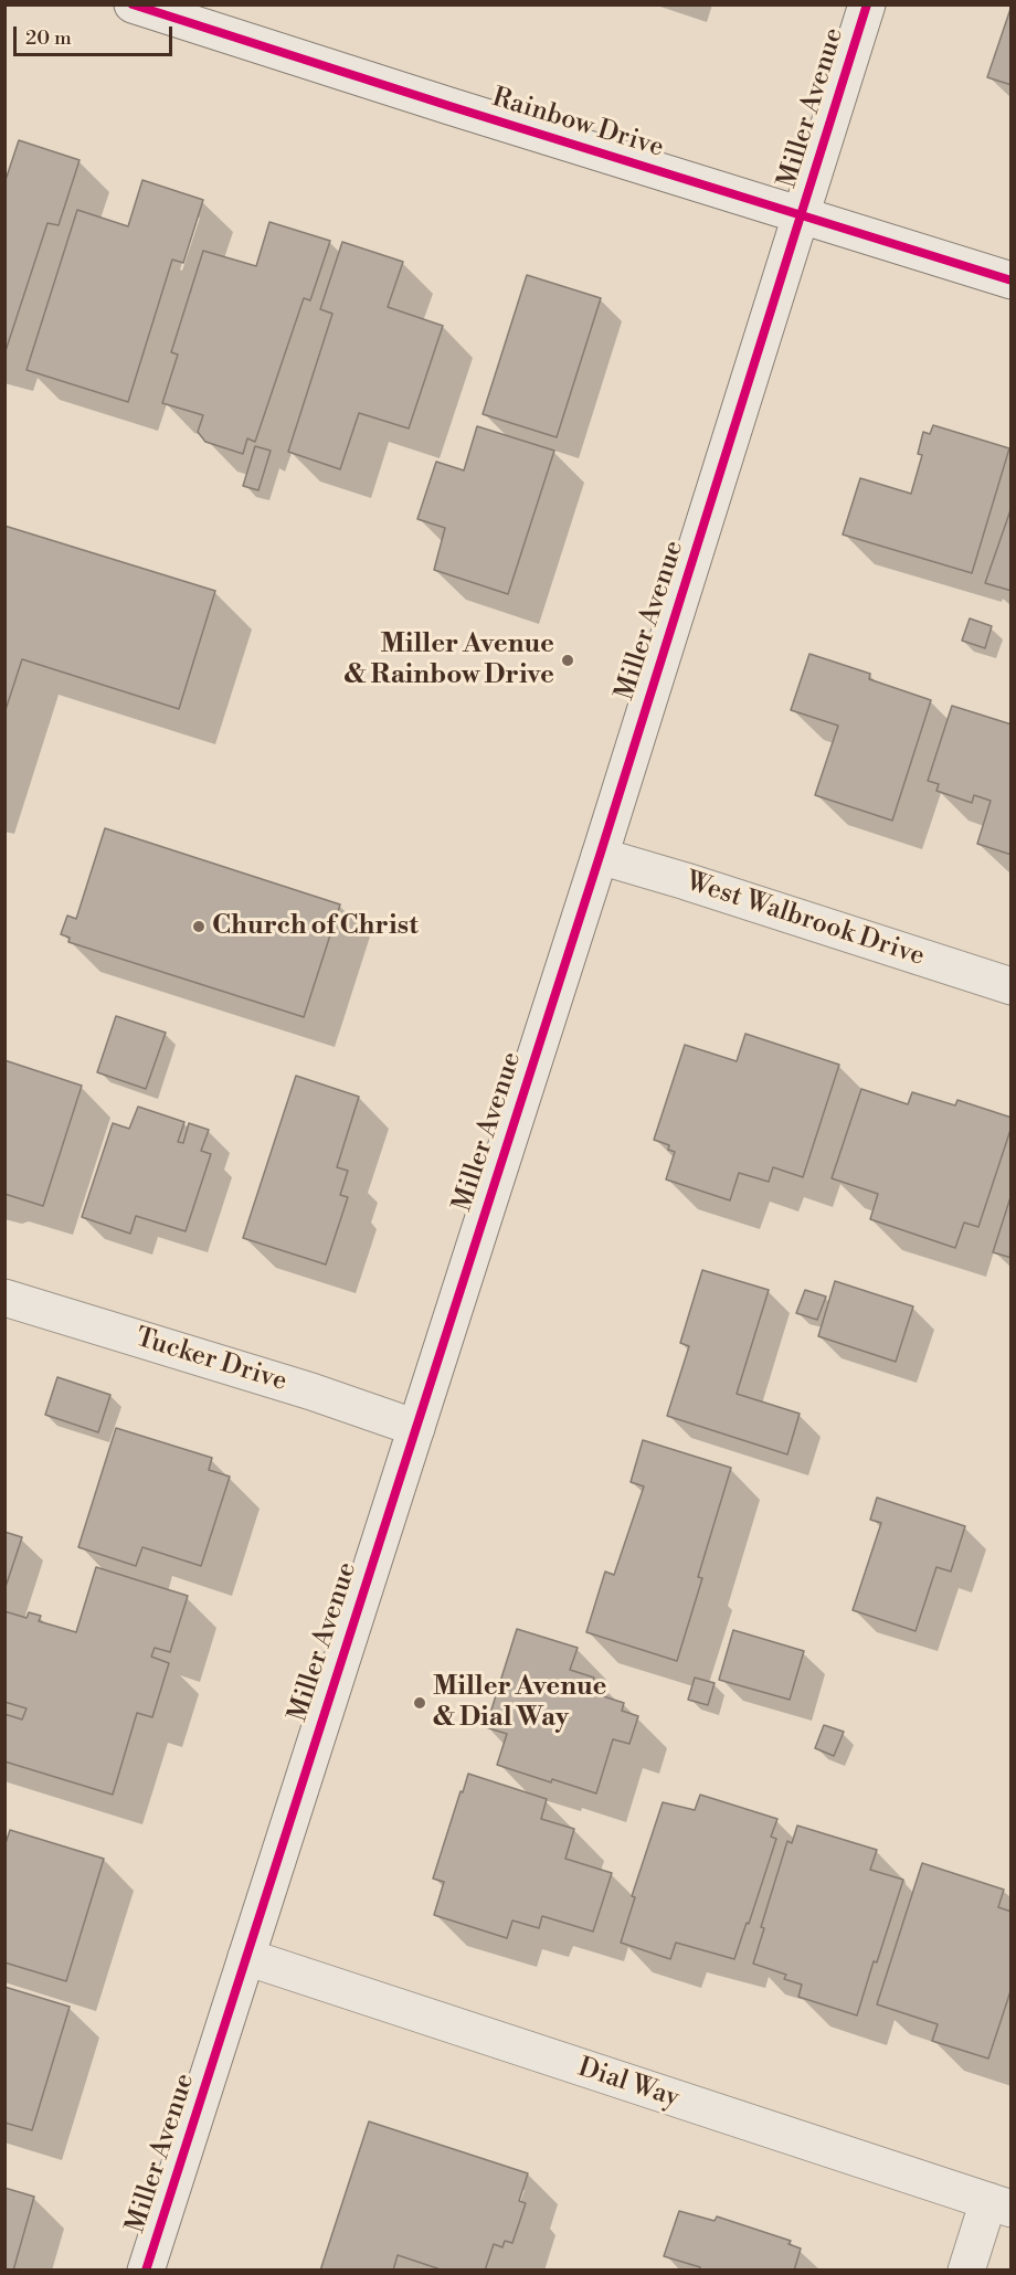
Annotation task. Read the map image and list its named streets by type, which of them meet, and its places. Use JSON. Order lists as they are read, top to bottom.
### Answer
{
  "streets": {
    "street": [
      "Miller Avenue",
      "Rainbow Drive",
      "West Walbrook Drive",
      "Tucker Drive",
      "Dial Way"
    ]
  },
  "crossings": [
    ["Miller Avenue", "Rainbow Drive"],
    ["Miller Avenue", "West Walbrook Drive"],
    ["Miller Avenue", "Tucker Drive"],
    ["Miller Avenue", "Dial Way"]
  ],
  "places": ["Miller Avenue & Rainbow Drive", "Church of Christ", "Miller Avenue & Dial Way"],
  "scale_bar": "20 m"
}
